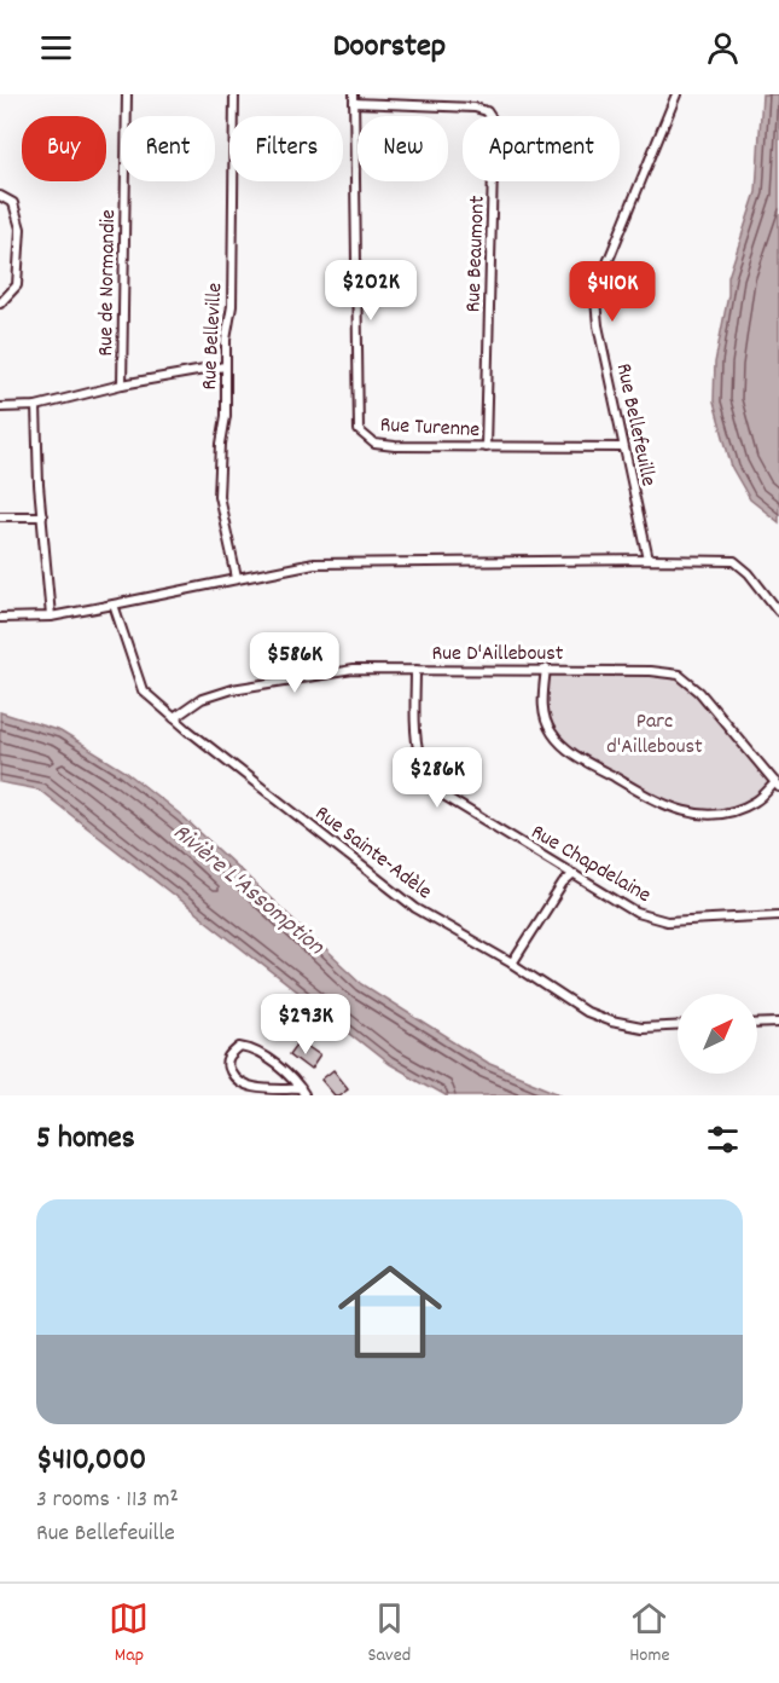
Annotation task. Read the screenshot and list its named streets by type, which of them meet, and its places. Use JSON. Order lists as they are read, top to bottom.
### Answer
{
  "streets": {
    "street": [
      "Rue Beaumont",
      "Rue de Normandie",
      "Rue Belleville",
      "Rue Bellefeuille",
      "Rue Turenne",
      "Rue D'Ailleboust",
      "Rue Sainte-Adèle",
      "Rue Chapdelaine"
    ]
  },
  "crossings": [
    ["Rue Beaumont", "Rue Turenne"],
    ["Rue Bellefeuille", "Rue Turenne"],
    ["Rue D'Ailleboust", "Rue Sainte-Adèle"],
    ["Rue D'Ailleboust", "Rue Chapdelaine"]
  ],
  "water": ["Rivière L'Assomption"],
  "parks": ["Parc d'Ailleboust"],
  "north": "top right",
  "page": {
    "header": "Doorstep",
    "chip": [
      "Buy",
      "Rent",
      "Filters",
      "New",
      "Apartment"
    ],
    "price": [
      "$202K",
      "$410K",
      "$586K",
      "$286K",
      "$293K"
    ],
    "heading": "5 homes",
    "list": [
      {
        "name": "$410,000",
        "note": "3 rooms · 113 m² · Rue Bellefeuille"
      }
    ],
    "tabs": ["Map", "Saved", "Home"]
  }
}
